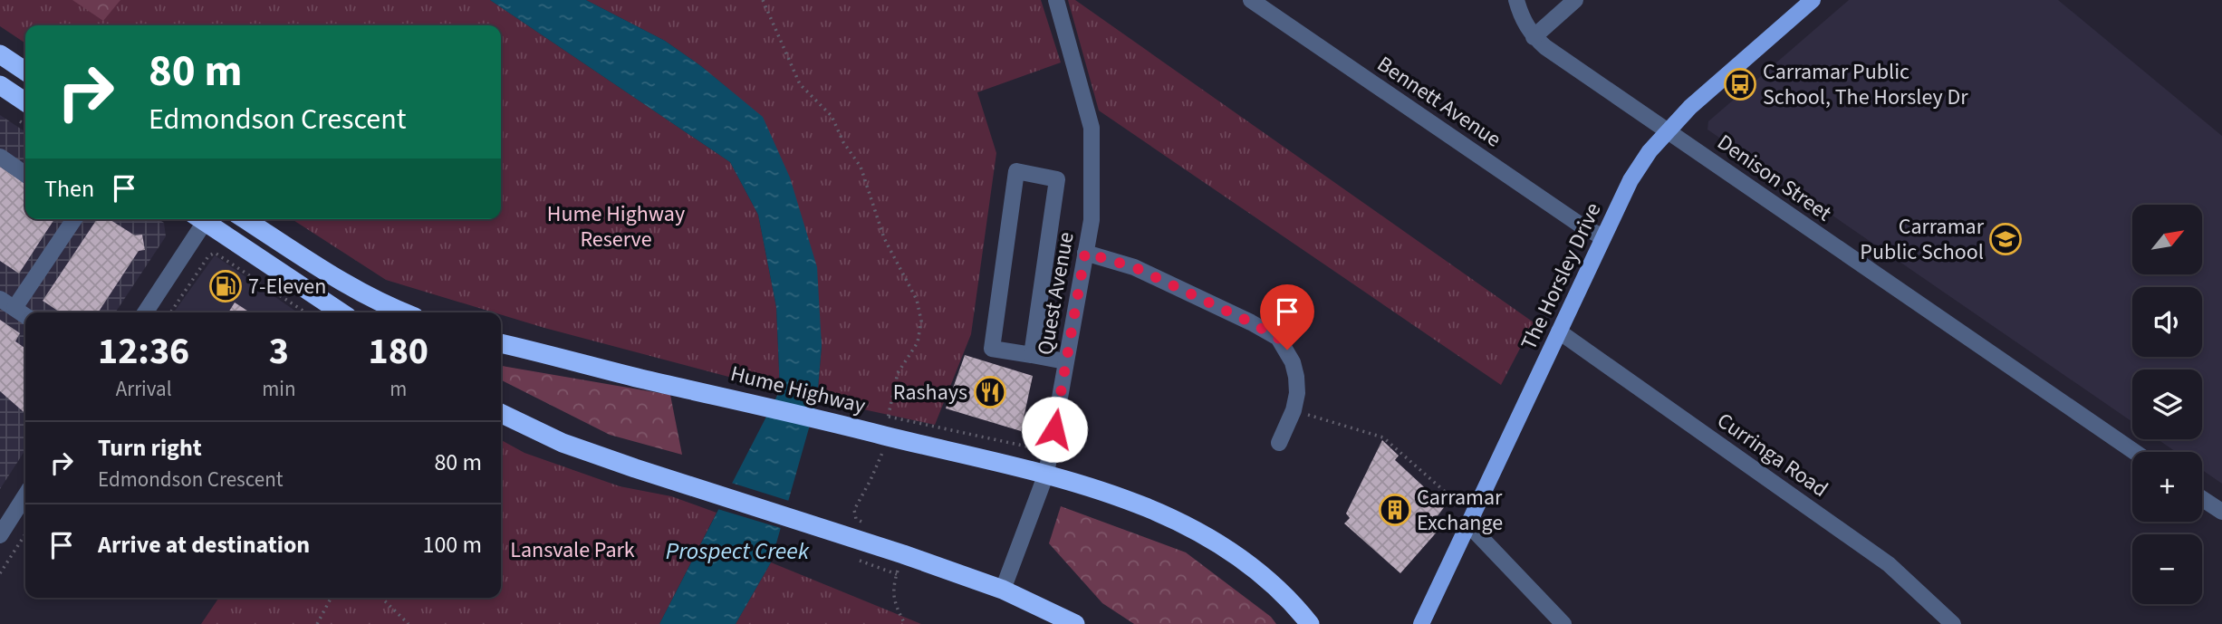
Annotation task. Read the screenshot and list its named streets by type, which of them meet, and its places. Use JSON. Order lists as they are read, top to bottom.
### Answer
{
  "streets": {
    "highway": ["Hume Highway"],
    "main road": ["The Horsley Drive"],
    "street": [
      "Bennett Avenue",
      "Denison Street",
      "Quest Avenue",
      "Curringa Road"
    ]
  },
  "crossings": [
    ["Bennett Avenue", "The Horsley Drive"],
    ["Denison Street", "The Horsley Drive"],
    ["The Horsley Drive", "Curringa Road"],
    ["Quest Avenue", "Hume Highway"]
  ],
  "water": ["Prospect Creek"],
  "parks": ["Hume Highway Reserve", "Lansvale Park"],
  "places": {
    "bus stop": ["Carramar Public School, The Horsley Dr"],
    "school or university": ["Carramar Public School"],
    "fuel station": ["7-Eleven"],
    "restaurant": ["Rashays"],
    "building": ["Carramar Exchange"]
  },
  "north": "top right",
  "page": {
    "turn": ["80 m", "Edmondson Crescent"],
    "then": "Then",
    "map_buttons": ["+", "−"],
    "eta": [
      "12:36",
      "Arrival",
      "3",
      "min",
      "180",
      "m"
    ],
    "list": [
      {
        "name": "Turn right",
        "note": "Edmondson Crescent",
        "value": "80 m"
      },
      {
        "name": "Arrive at destination",
        "value": "100 m"
      }
    ]
  }
}
